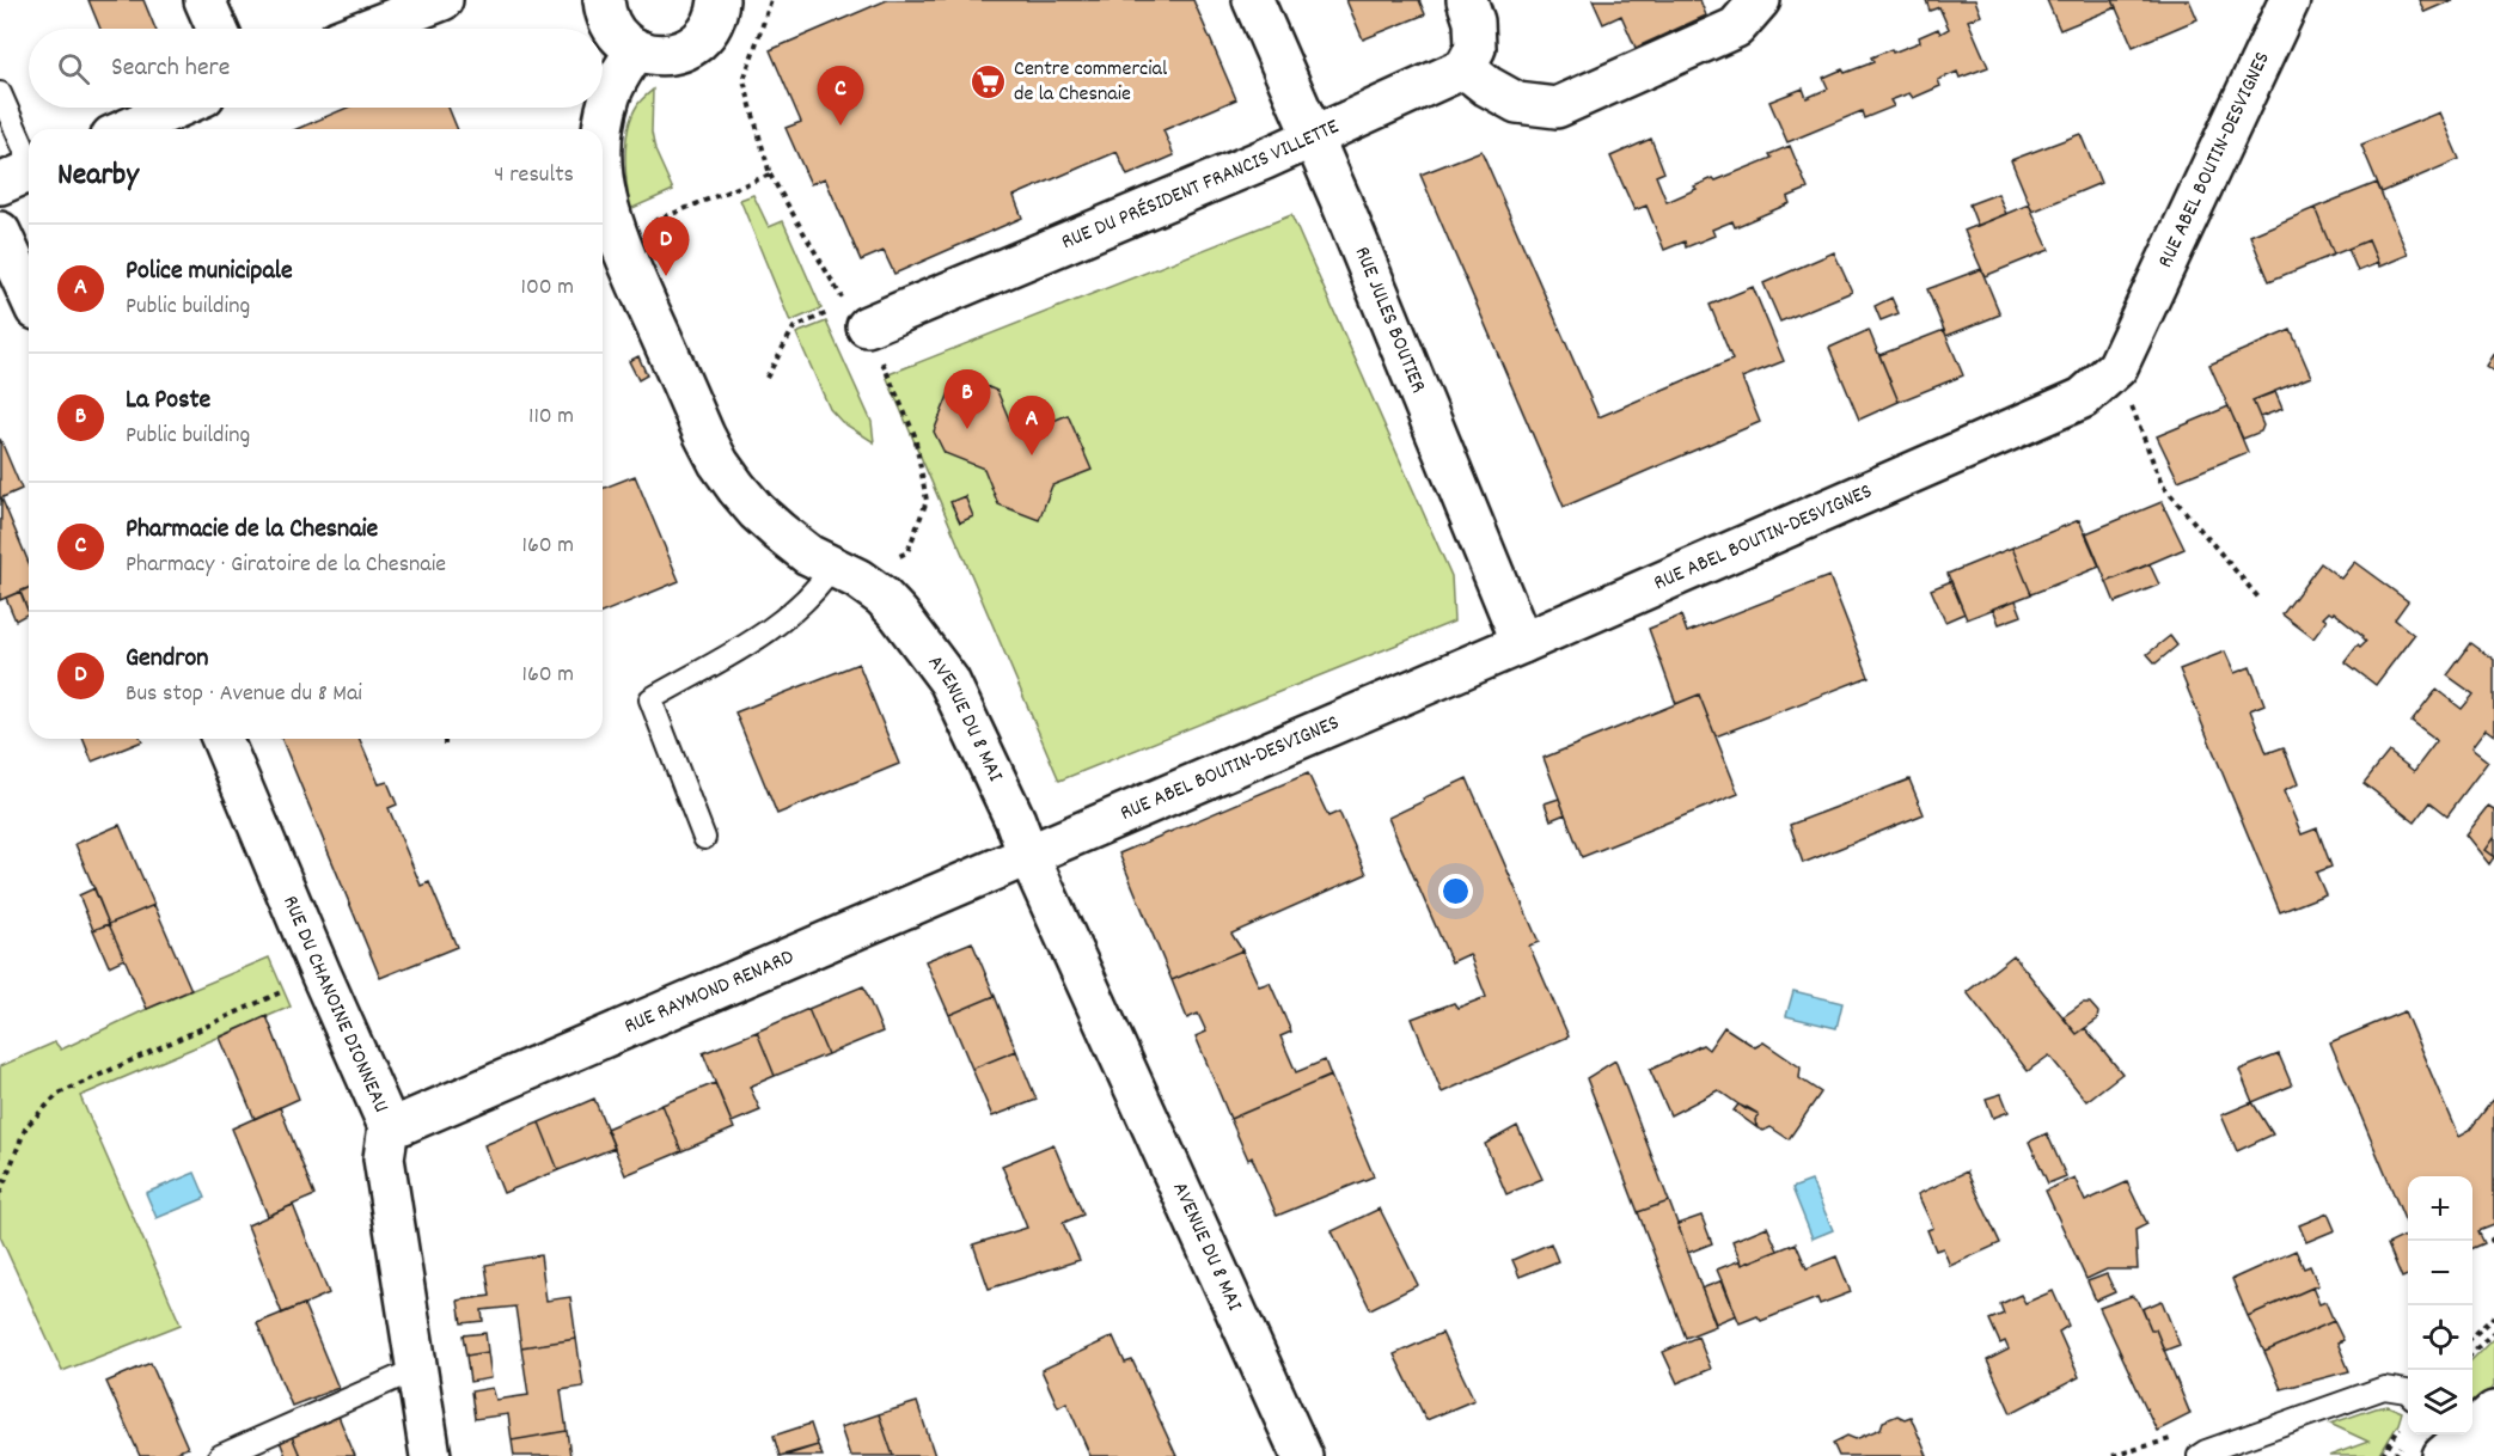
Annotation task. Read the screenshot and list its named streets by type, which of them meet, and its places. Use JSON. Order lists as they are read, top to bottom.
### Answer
{
  "streets": {
    "street": [
      "RUE ABEL BOUTIN-DESVIGNES",
      "RUE DU PRÉSIDENT FRANCIS VILLETTE",
      "RUE JULES BOUTIER",
      "AVENUE DU 8 MAI",
      "RUE RAYMOND RENARD",
      "RUE DU CHANOINE DIONNEAU"
    ]
  },
  "crossings": [
    ["RUE ABEL BOUTIN-DESVIGNES", "RUE JULES BOUTIER"],
    ["RUE ABEL BOUTIN-DESVIGNES", "AVENUE DU 8 MAI"],
    ["RUE ABEL BOUTIN-DESVIGNES", "RUE RAYMOND RENARD"],
    ["RUE DU PRÉSIDENT FRANCIS VILLETTE", "RUE JULES BOUTIER"],
    ["AVENUE DU 8 MAI", "RUE RAYMOND RENARD"],
    ["RUE RAYMOND RENARD", "RUE DU CHANOINE DIONNEAU"]
  ],
  "places": {
    "supermarket": ["Centre commercial de la Chesnaie"]
  },
  "page": {
    "search": "Search here",
    "pins": [
      "C",
      "D",
      "B",
      "A"
    ],
    "heading": ["Nearby", "4 results"],
    "list": [
      {
        "mark": "A",
        "name": "Police municipale",
        "note": "Public building",
        "value": "100 m"
      },
      {
        "mark": "B",
        "name": "La Poste",
        "note": "Public building",
        "value": "110 m"
      },
      {
        "mark": "C",
        "name": "Pharmacie de la Chesnaie",
        "note": "Pharmacy · Giratoire de la Chesnaie",
        "value": "160 m"
      },
      {
        "mark": "D",
        "name": "Gendron",
        "note": "Bus stop · Avenue du 8 Mai",
        "value": "160 m"
      }
    ],
    "map_buttons": ["+", "−"]
  }
}
